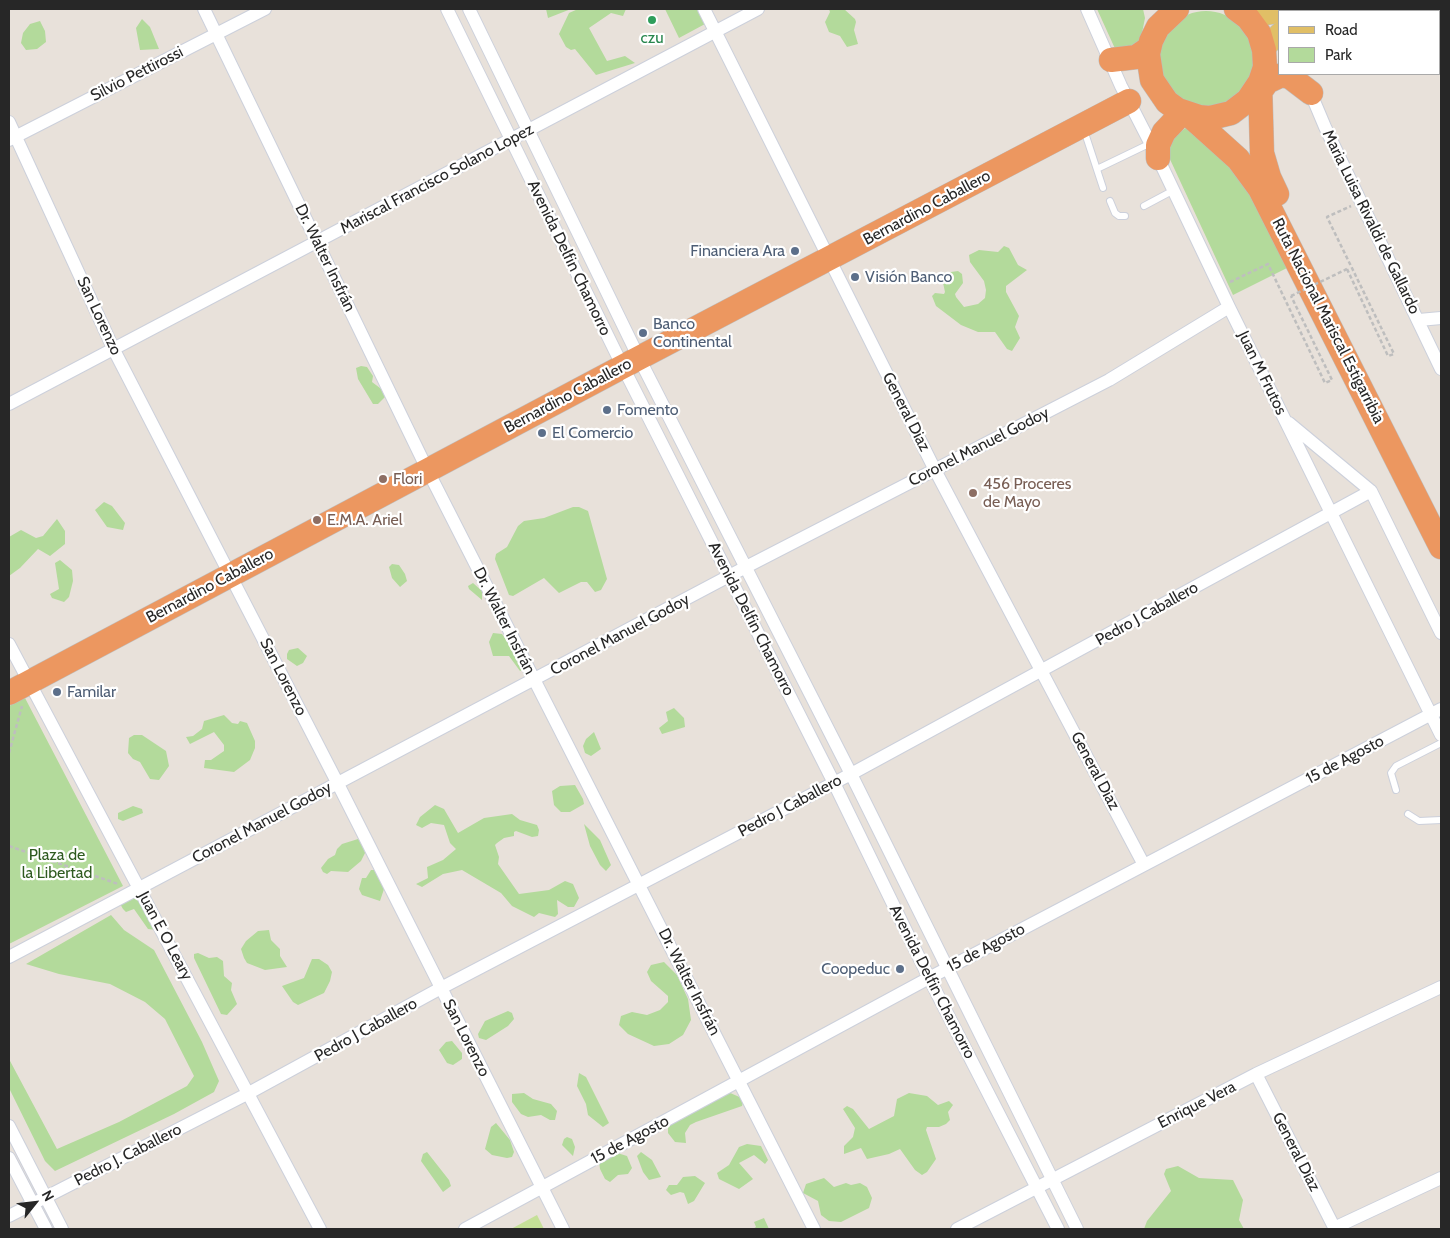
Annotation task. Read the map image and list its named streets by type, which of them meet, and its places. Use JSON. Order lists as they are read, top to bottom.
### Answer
{
  "streets": {
    "highway": ["Bernardino Caballero", "Ruta Nacional Mariscal Estigarribia"],
    "street": [
      "Silvio Pettirossi",
      "Mariscal Francisco Solano Lopez",
      "Maria Luisa Rivaldi de Gallardo",
      "Dr. Walter Insfrán",
      "Avenida Delfin Chamorro",
      "San Lorenzo",
      "Juan M Frutos",
      "General Diaz",
      "Coronel Manuel Godoy",
      "Pedro J Caballero",
      "15 de Agosto",
      "Juan E O Leary",
      "Enrique Vera",
      "Pedro J. Caballero"
    ]
  },
  "crossings": [
    ["Silvio Pettirossi", "Dr. Walter Insfrán"],
    ["Silvio Pettirossi", "San Lorenzo"],
    ["Mariscal Francisco Solano Lopez", "Dr. Walter Insfrán"],
    ["Mariscal Francisco Solano Lopez", "Avenida Delfin Chamorro"],
    ["Mariscal Francisco Solano Lopez", "San Lorenzo"],
    ["Mariscal Francisco Solano Lopez", "General Diaz"],
    ["Bernardino Caballero", "Dr. Walter Insfrán"],
    ["Bernardino Caballero", "Avenida Delfin Chamorro"],
    ["Bernardino Caballero", "San Lorenzo"],
    ["Bernardino Caballero", "Juan M Frutos"],
    ["Bernardino Caballero", "General Diaz"],
    ["Bernardino Caballero", "Juan E O Leary"],
    ["Dr. Walter Insfrán", "Coronel Manuel Godoy"],
    ["Dr. Walter Insfrán", "Pedro J Caballero"],
    ["Dr. Walter Insfrán", "15 de Agosto"],
    ["Avenida Delfin Chamorro", "Coronel Manuel Godoy"],
    ["Avenida Delfin Chamorro", "Pedro J Caballero"],
    ["Avenida Delfin Chamorro", "15 de Agosto"],
    ["Avenida Delfin Chamorro", "Enrique Vera"],
    ["San Lorenzo", "Coronel Manuel Godoy"],
    ["San Lorenzo", "Pedro J Caballero"],
    ["San Lorenzo", "15 de Agosto"],
    ["Juan M Frutos", "Coronel Manuel Godoy"],
    ["Juan M Frutos", "Pedro J Caballero"],
    ["Juan M Frutos", "15 de Agosto"],
    ["General Diaz", "Coronel Manuel Godoy"],
    ["General Diaz", "Pedro J Caballero"],
    ["General Diaz", "15 de Agosto"],
    ["General Diaz", "Enrique Vera"],
    ["Coronel Manuel Godoy", "Juan E O Leary"],
    ["Pedro J Caballero", "Juan E O Leary"],
    ["Pedro J Caballero", "Pedro J. Caballero"],
    ["Juan E O Leary", "Pedro J. Caballero"]
  ],
  "parks": ["Plaza de la Libertad"],
  "places": [
    "czu",
    "Financiera Ara",
    "Visión Banco",
    "Banco Continental",
    "Fomento",
    "El Comercio",
    "Flori",
    "456 Proceres de Mayo",
    "E.M.A. Ariel",
    "Familar",
    "Coopeduc"
  ],
  "legend": ["Road", "Park"],
  "north": "top right"
}
